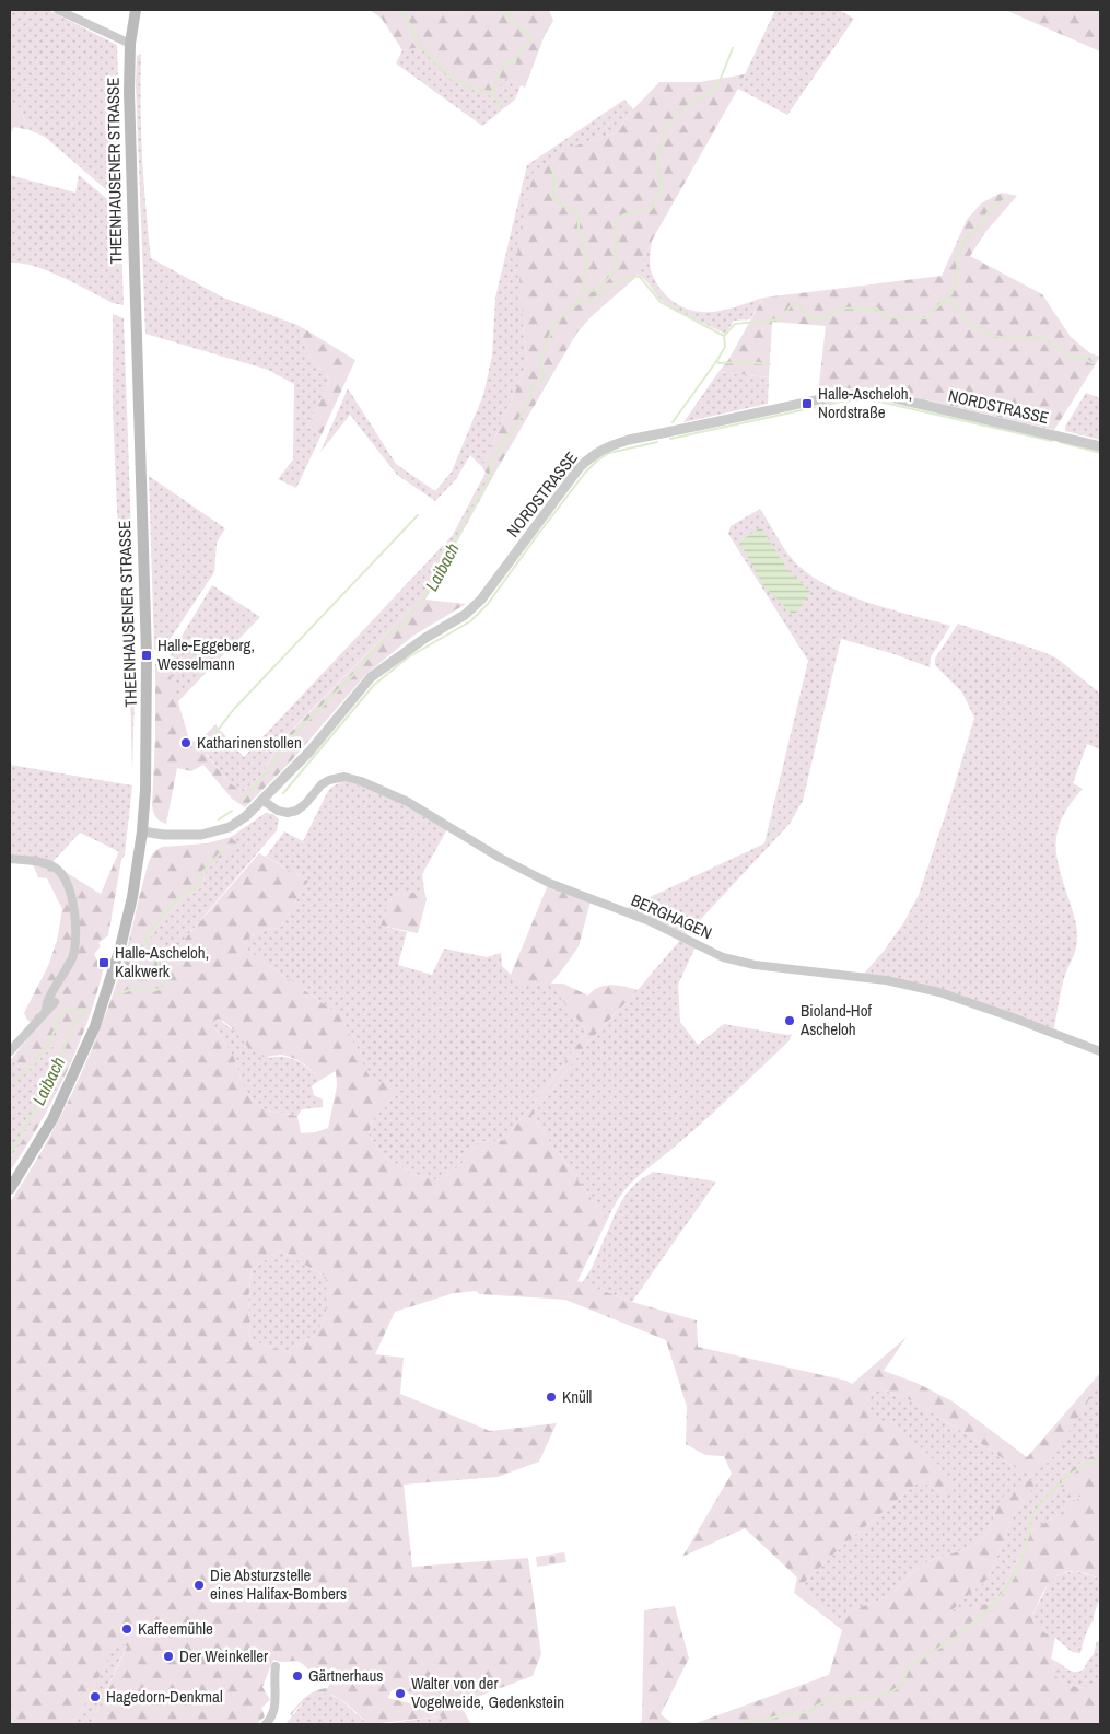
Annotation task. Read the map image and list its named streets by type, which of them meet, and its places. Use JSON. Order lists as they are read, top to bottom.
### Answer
{
  "streets": {
    "main road": ["THEENHAUSENER STRASSE"],
    "street": ["NORDSTRASSE", "BERGHAGEN"]
  },
  "crossings": [
    ["THEENHAUSENER STRASSE", "NORDSTRASSE"],
    ["NORDSTRASSE", "BERGHAGEN"]
  ],
  "water": ["Laibach"],
  "places": {
    "transit": ["Halle-Ascheloh, Nordstraße", "Halle-Eggeberg, Wesselmann", "Halle-Ascheloh, Kalkwerk"],
    "other": [
      "Katharinenstollen",
      "Bioland-Hof Ascheloh",
      "Knüll",
      "Die Absturzstelle eines Halifax-Bombers",
      "Kaffeemühle",
      "Der Weinkeller",
      "Gärtnerhaus",
      "Walter von der Vogelweide, Gedenkstein",
      "Hagedorn-Denkmal"
    ]
  }
}
